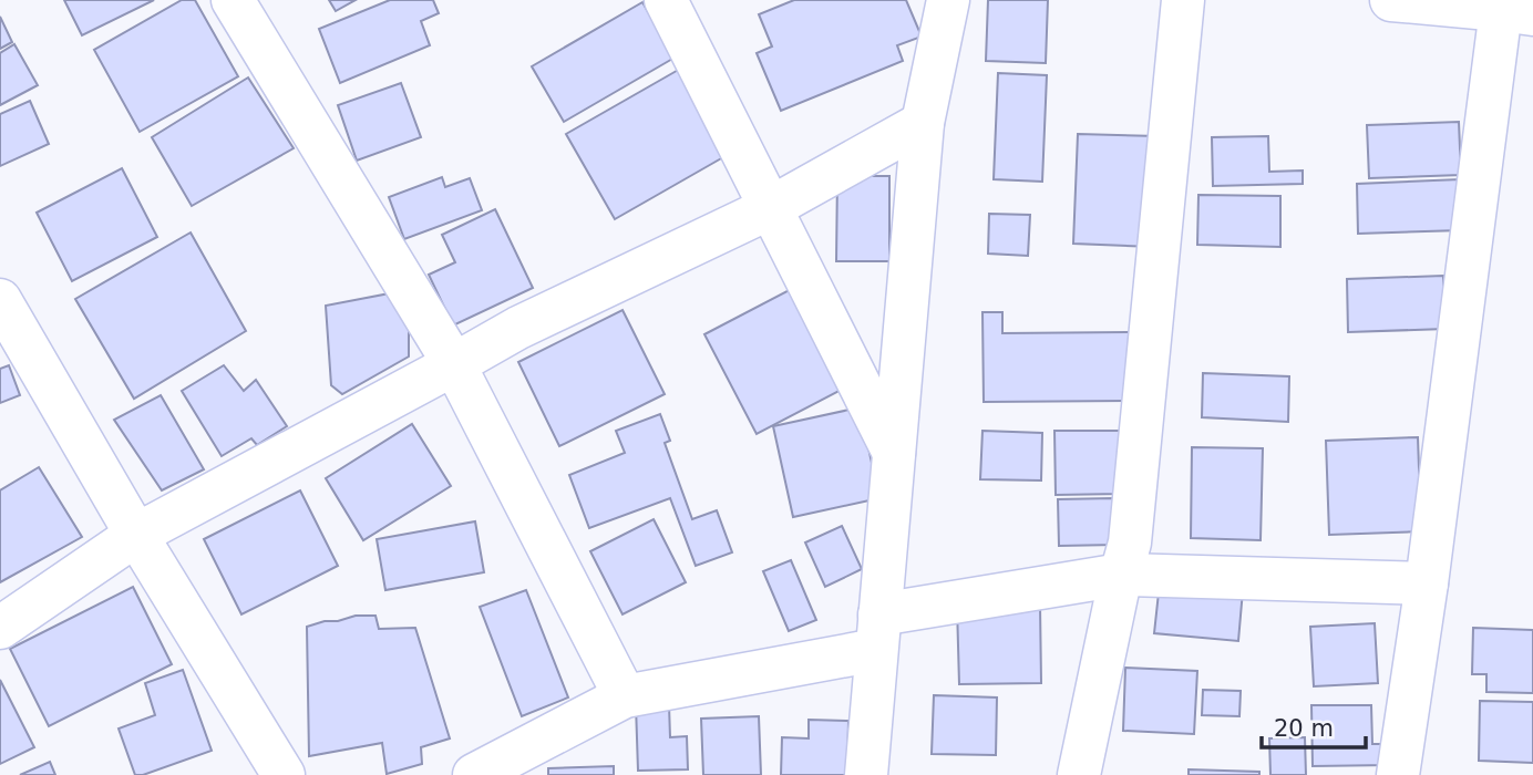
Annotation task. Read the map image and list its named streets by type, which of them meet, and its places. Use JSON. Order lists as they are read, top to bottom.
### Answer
{
  "scale_bar": "20 m"
}
